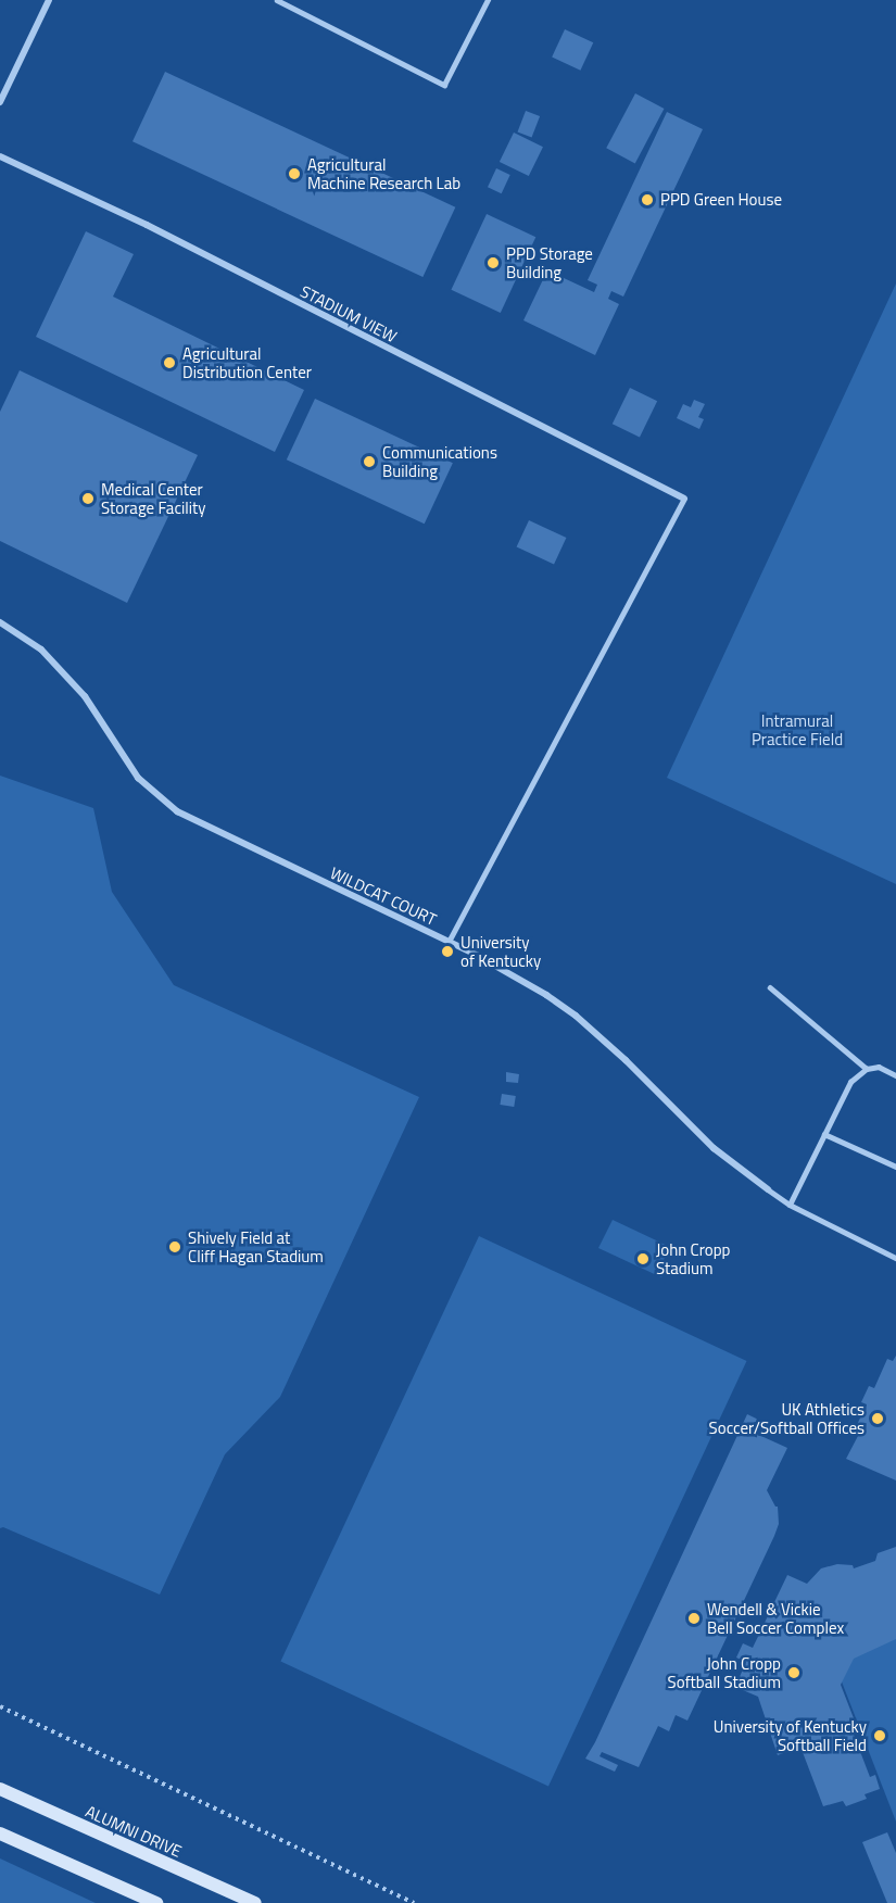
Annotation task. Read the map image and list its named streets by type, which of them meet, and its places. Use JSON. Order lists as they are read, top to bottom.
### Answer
{
  "streets": {
    "main road": ["ALUMNI DRIVE"],
    "street": ["STADIUM VIEW", "WILDCAT COURT"]
  },
  "parks": ["Intramural Practice Field"],
  "places": [
    "Agricultural Machine Research Lab",
    "PPD Green House",
    "PPD Storage Building",
    "Agricultural Distribution Center",
    "Communications Building",
    "Medical Center Storage Facility",
    "University of Kentucky",
    "Shively Field at Cliff Hagan Stadium",
    "John Cropp Stadium",
    "UK Athletics Soccer/Softball Offices",
    "Wendell & Vickie Bell Soccer Complex",
    "John Cropp Softball Stadium",
    "University of Kentucky Softball Field"
  ]
}
